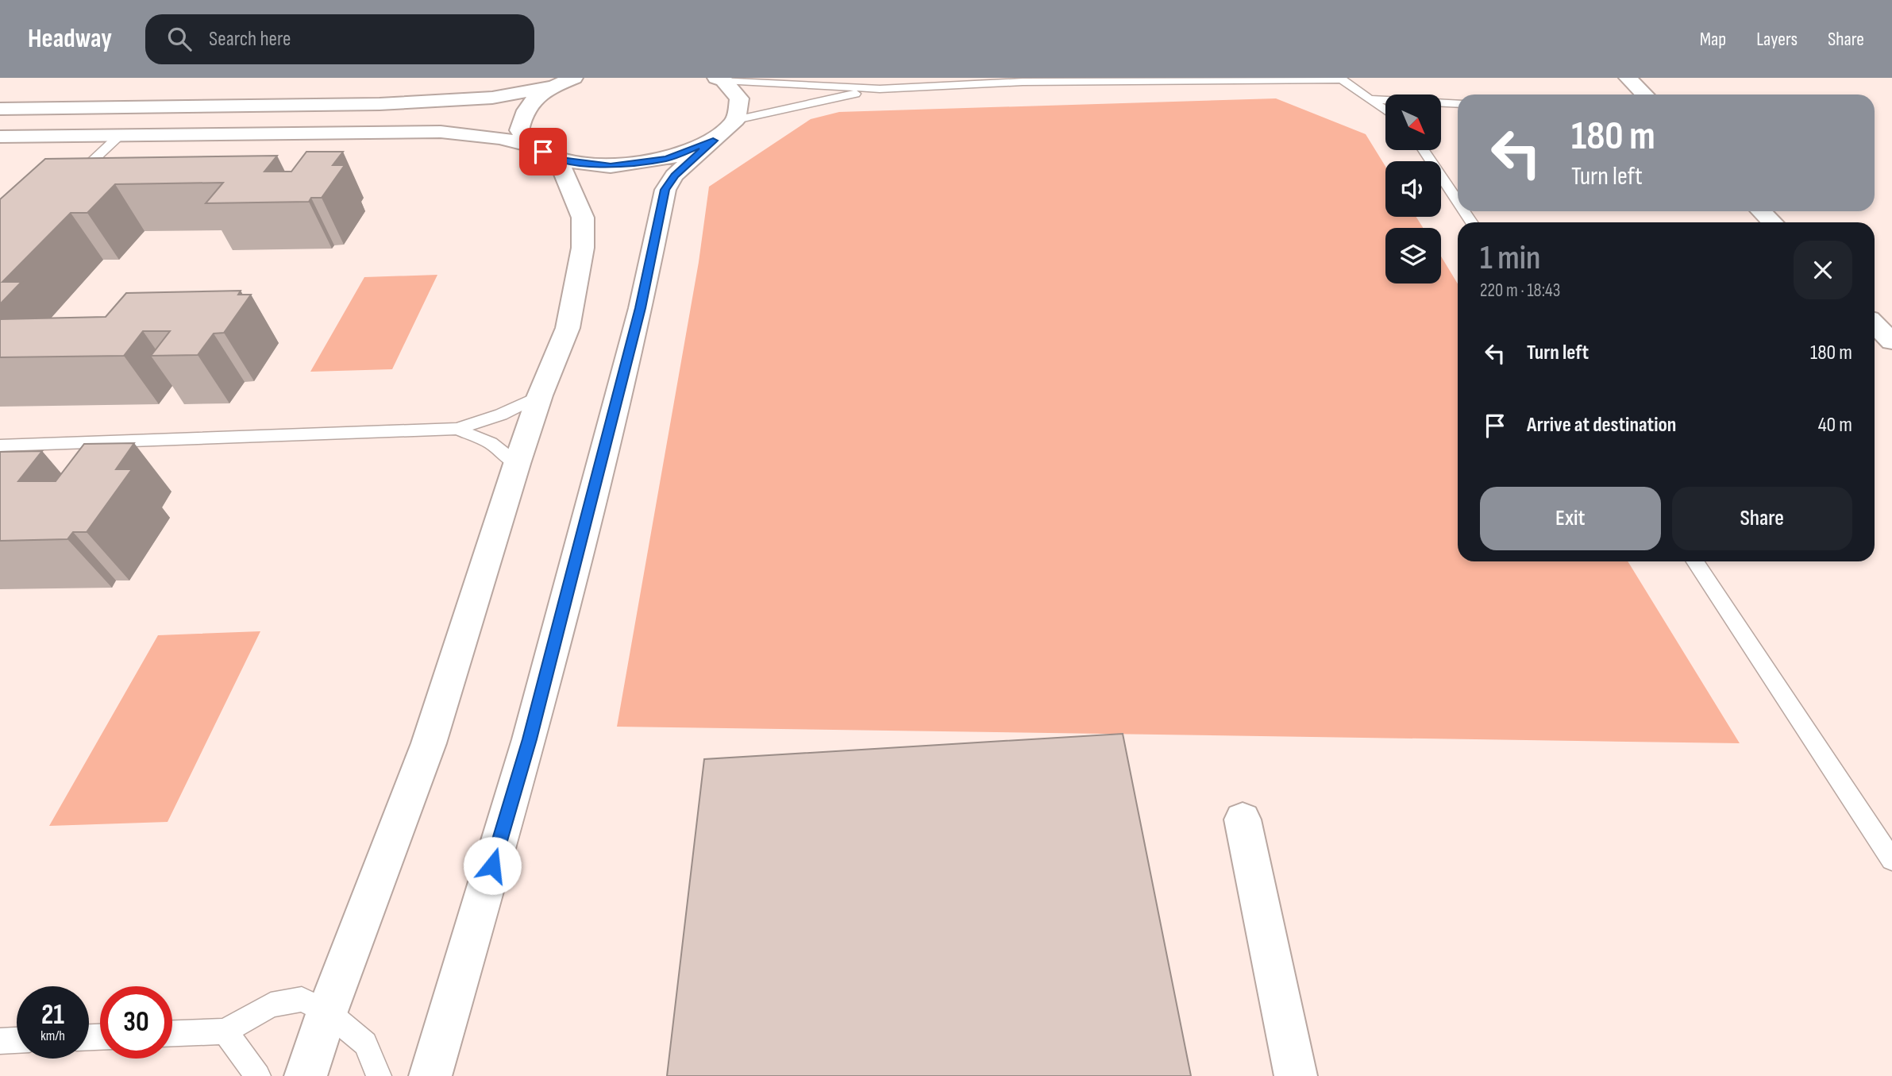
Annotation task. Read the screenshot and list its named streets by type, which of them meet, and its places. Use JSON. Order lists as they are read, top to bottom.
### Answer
{
  "north": "bottom right",
  "page": {
    "header": "Headway",
    "search": "Search here",
    "nav": ["Map", "Layers", "Share"],
    "turn": ["180 m", "Turn left"],
    "heading": ["1 min", "220 m · 18:43"],
    "list": [
      {
        "name": "Turn left",
        "value": "180 m"
      },
      {
        "name": "Arrive at destination",
        "value": "40 m"
      }
    ],
    "buttons": ["Exit", "Share"],
    "speed": "21 km/h",
    "limit": "30"
  }
}
